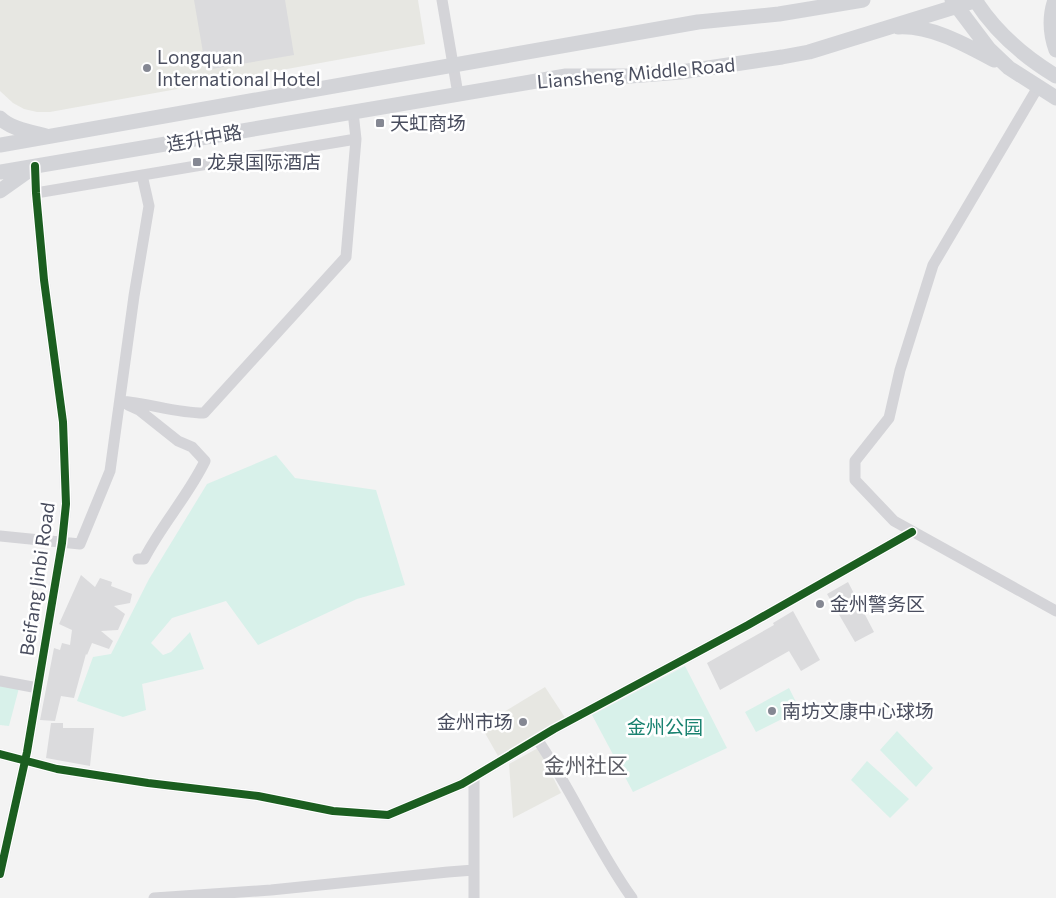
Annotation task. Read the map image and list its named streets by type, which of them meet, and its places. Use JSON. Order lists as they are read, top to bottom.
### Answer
{
  "streets": {
    "main road": ["Liansheng Middle Road", "连升中路"],
    "street": ["Beifang Jinbi Road"]
  },
  "crossings": [
    ["Liansheng Middle Road", "连升中路"],
    ["连升中路", "Beifang Jinbi Road"]
  ],
  "districts": ["金州社区"],
  "parks": ["金州公园"],
  "places": {
    "other": [
      "Longquan International Hotel",
      "金州警务区",
      "南坊文康中心球场",
      "金州市场"
    ],
    "transit": ["天虹商场", "龙泉国际酒店"]
  }
}
